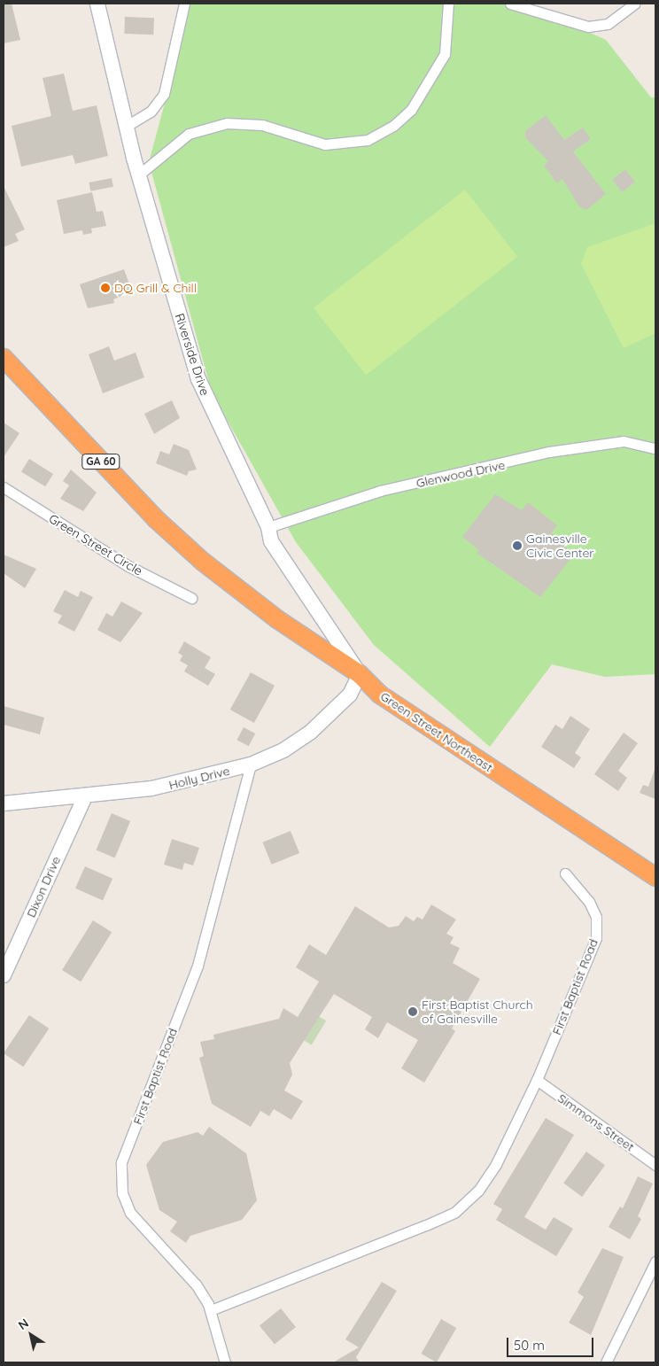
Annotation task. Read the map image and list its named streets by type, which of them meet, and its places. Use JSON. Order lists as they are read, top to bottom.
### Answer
{
  "streets": {
    "highway": ["GA 60", "Green Street Northeast"],
    "main road": ["Riverside Drive", "Holly Drive", "Dixon Drive"],
    "street": [
      "Glenwood Drive",
      "Green Street Circle",
      "First Baptist Road",
      "Simmons Street"
    ]
  },
  "crossings": [
    ["Riverside Drive", "Glenwood Drive"],
    ["Riverside Drive", "Green Street Northeast"],
    ["Riverside Drive", "Holly Drive"],
    ["Green Street Northeast", "Holly Drive"],
    ["Holly Drive", "Dixon Drive"],
    ["Holly Drive", "First Baptist Road"],
    ["First Baptist Road", "Simmons Street"]
  ],
  "places": ["DQ Grill & Chill", "Gainesville Civic Center", "First Baptist Church of Gainesville"],
  "scale_bar": "50 m",
  "north": "top left"
}
